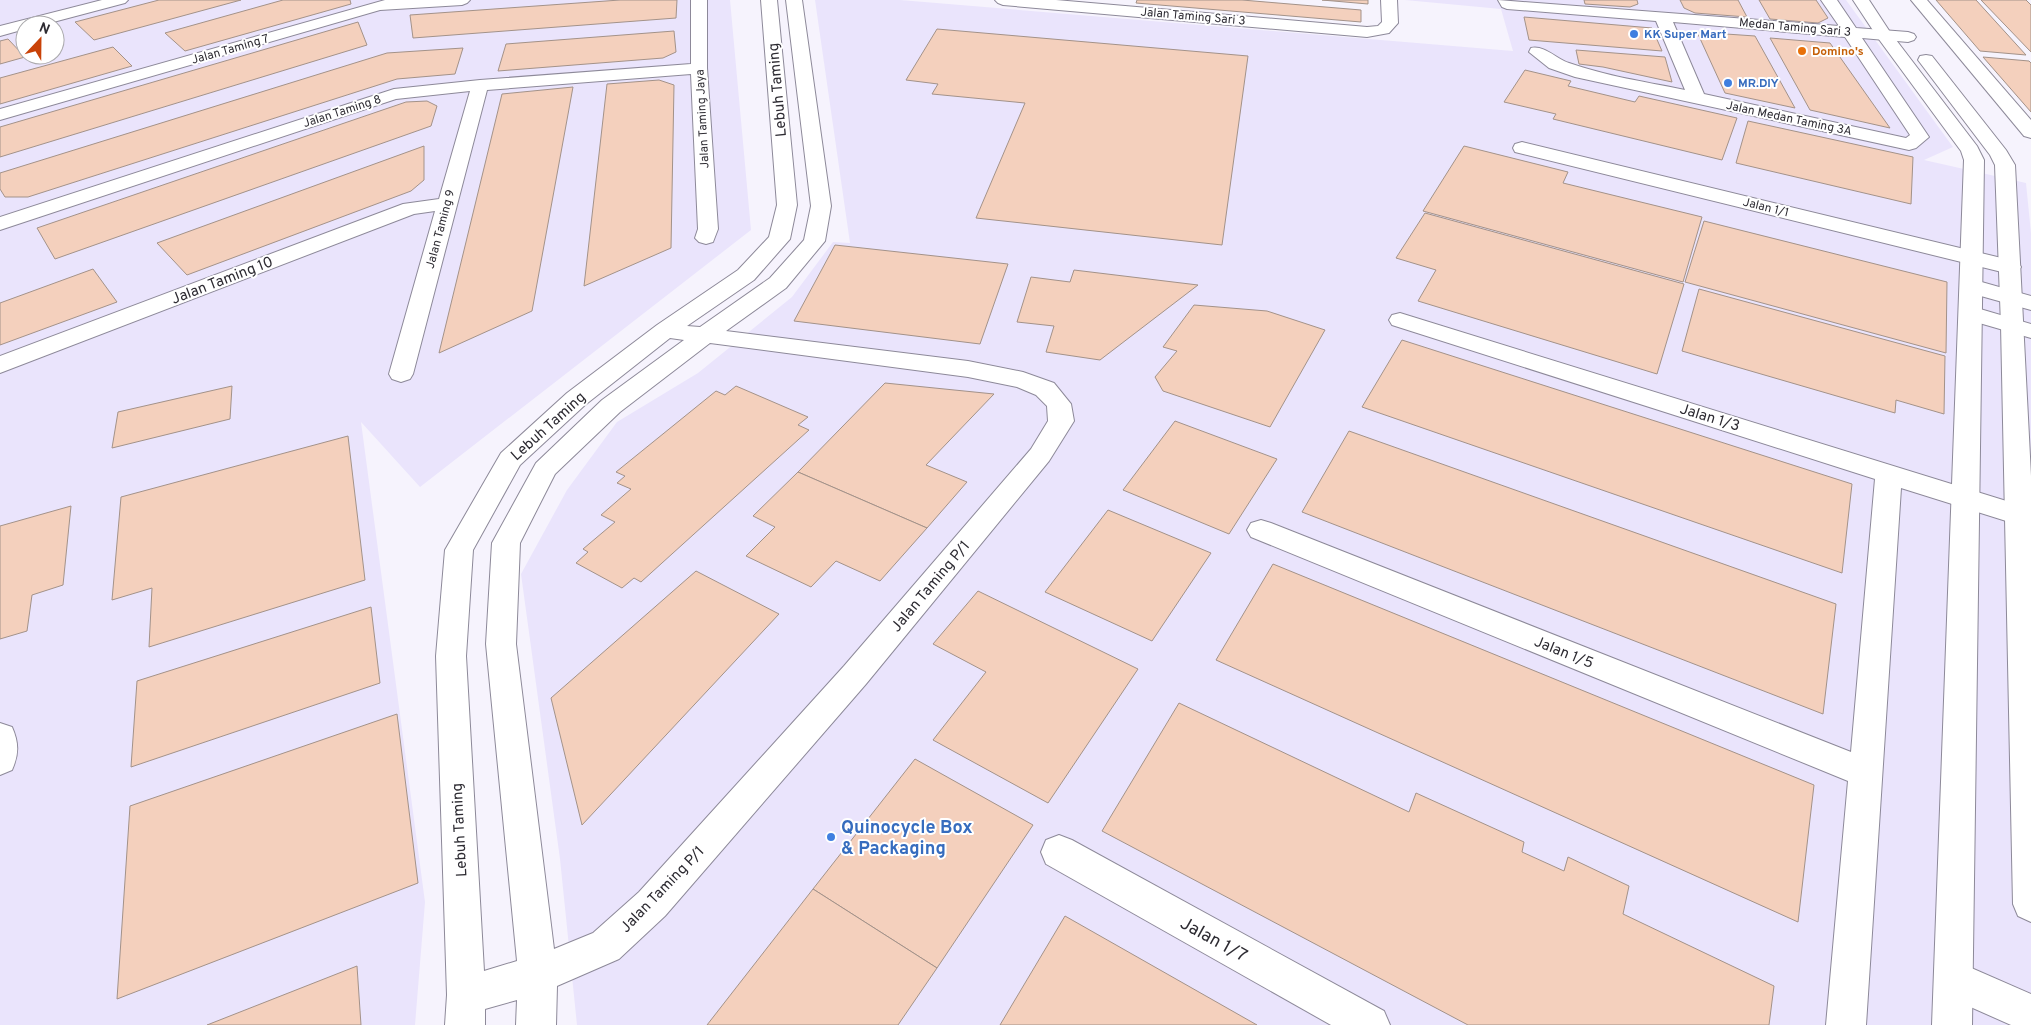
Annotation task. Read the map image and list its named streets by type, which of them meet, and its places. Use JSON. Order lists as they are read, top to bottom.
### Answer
{
  "streets": {
    "street": [
      "Jalan Taming Sari 3",
      "Medan Taming Sari 3",
      "Jalan Taming 7",
      "Lebuh Taming",
      "Jalan Taming 8",
      "Jalan Medan Taming 3A",
      "Jalan Taming Jaya",
      "Jalan 1/1",
      "Jalan Taming 9",
      "Jalan Taming 10",
      "Jalan 1/3",
      "Jalan Taming P/1",
      "Jalan 1/5",
      "Jalan 1/7"
    ]
  },
  "crossings": [
    ["Medan Taming Sari 3", "Jalan Medan Taming 3A"],
    ["Lebuh Taming", "Jalan Taming P/1"],
    ["Jalan Taming 8", "Jalan Taming Jaya"],
    ["Jalan Taming 8", "Jalan Taming 9"],
    ["Jalan Taming 9", "Jalan Taming 10"]
  ],
  "places": [
    "KK Super Mart",
    "Domino's",
    "MR.DIY",
    "Quinocycle Box & Packaging"
  ],
  "north": "top"
}
